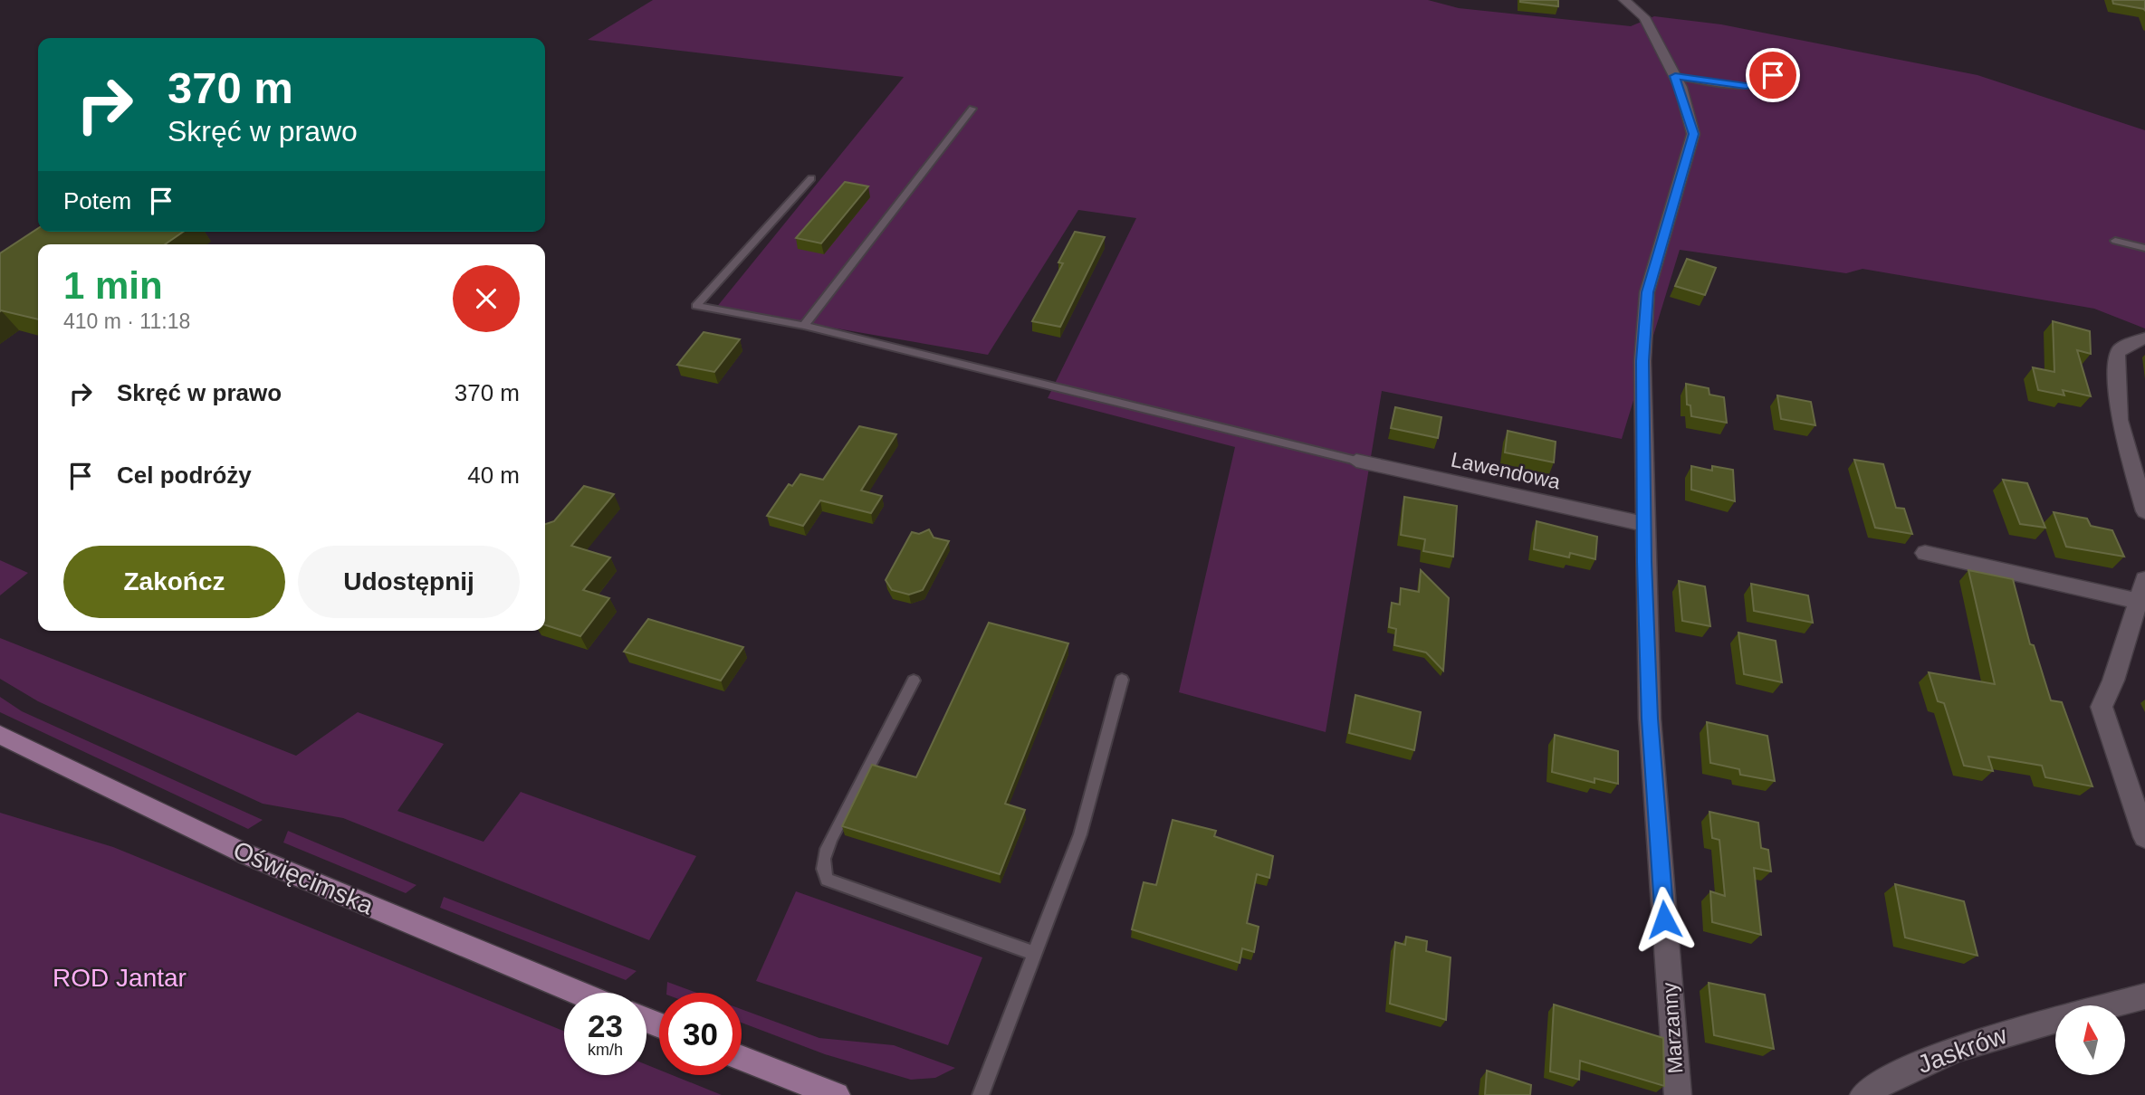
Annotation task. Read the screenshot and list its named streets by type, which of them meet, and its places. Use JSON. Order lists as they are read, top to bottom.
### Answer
{
  "streets": {
    "main road": ["Oświęcimska"],
    "street": ["Lawendowa", "Marzanny", "Jaskrów"]
  },
  "crossings": [
    ["Lawendowa", "Marzanny"]
  ],
  "parks": ["ROD Jantar"],
  "north": "top",
  "page": {
    "turn": ["370 m", "Skręć w prawo"],
    "then": "Potem",
    "heading": ["1 min", "410 m · 11:18"],
    "list": [
      {
        "name": "Skręć w prawo",
        "value": "370 m"
      },
      {
        "name": "Cel podróży",
        "value": "40 m"
      }
    ],
    "buttons": ["Zakończ", "Udostępnij"],
    "speed": "23 km/h",
    "limit": "30"
  }
}
